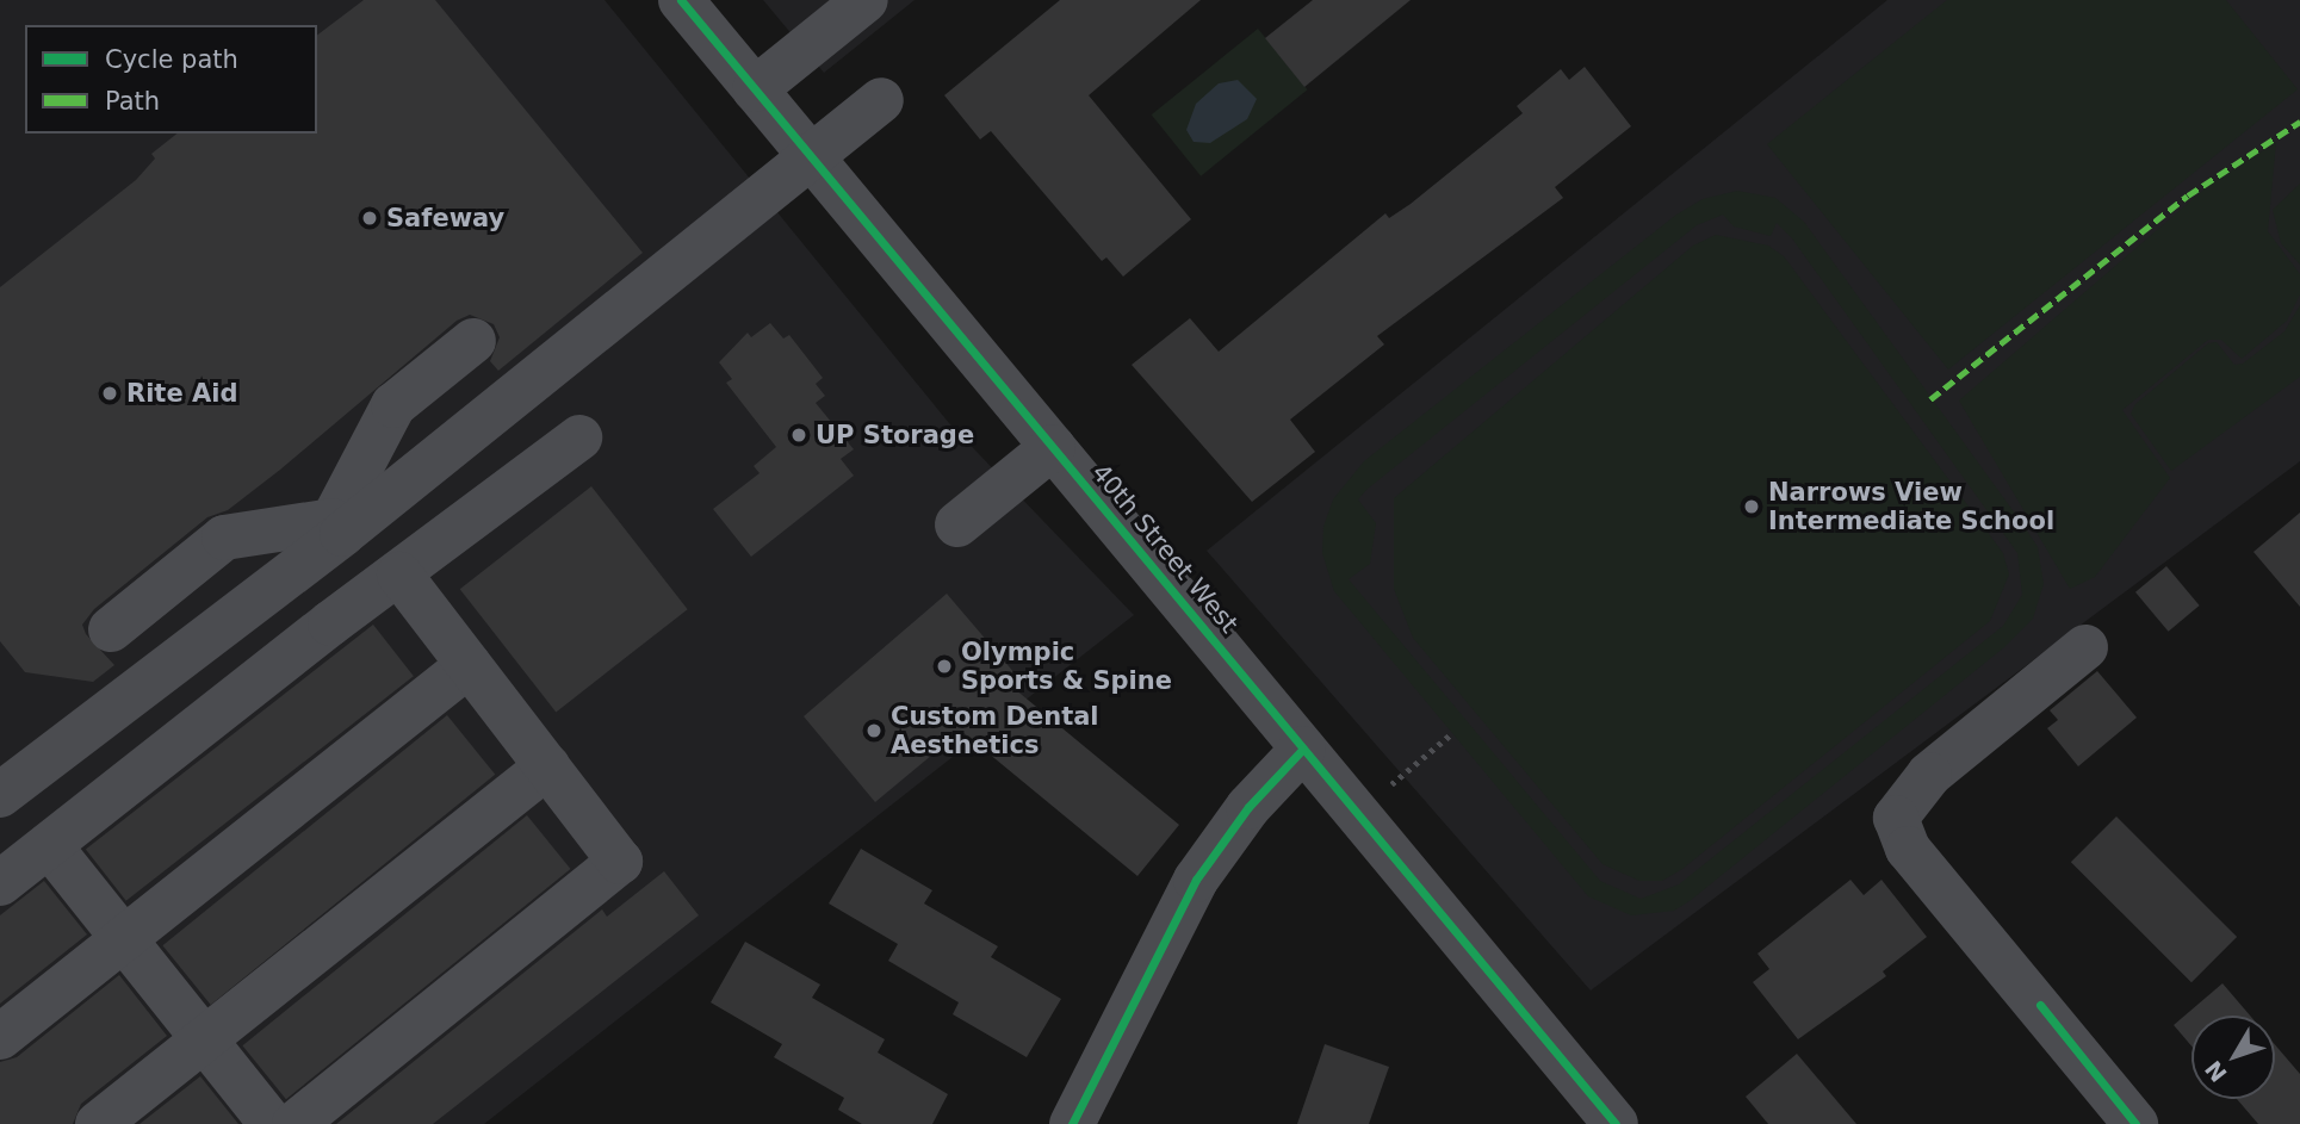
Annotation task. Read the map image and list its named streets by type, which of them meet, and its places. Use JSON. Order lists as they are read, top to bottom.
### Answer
{
  "streets": {
    "street": ["40th Street West"]
  },
  "places": [
    "Safeway",
    "Rite Aid",
    "UP Storage",
    "Narrows View Intermediate School",
    "Olympic Sports & Spine",
    "Custom Dental Aesthetics"
  ],
  "legend": ["Cycle path", "Path"],
  "north": "bottom left"
}
